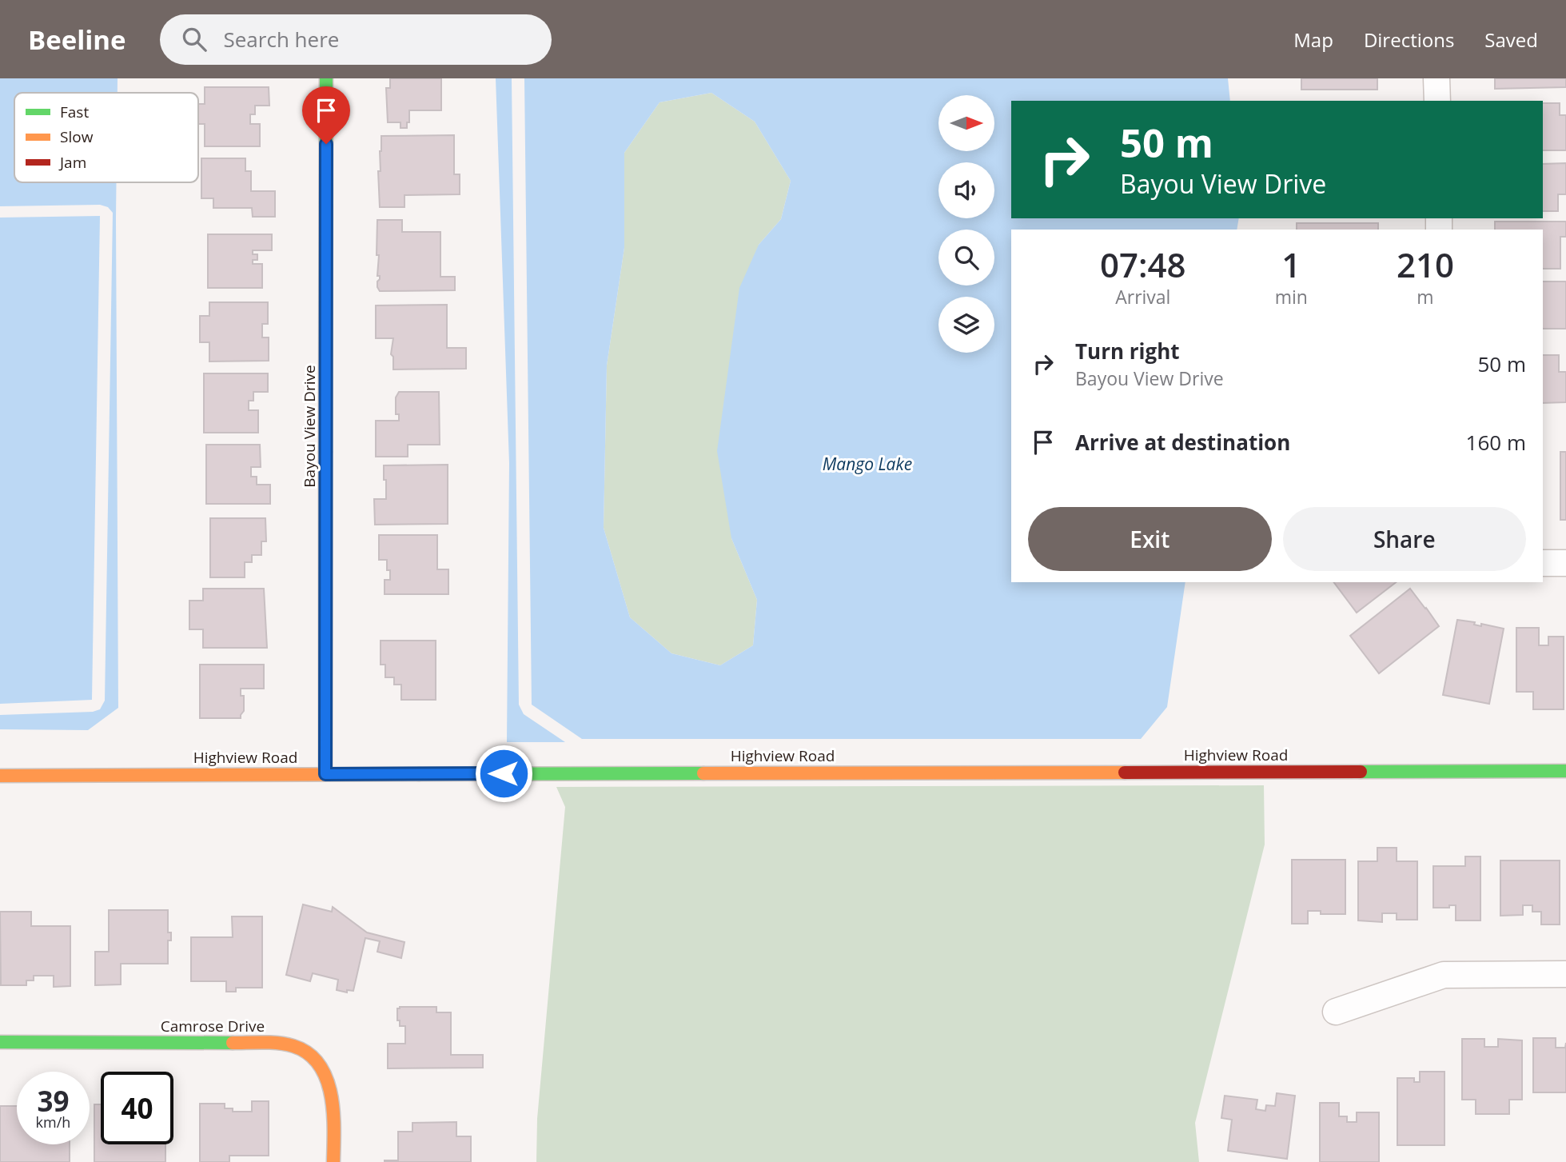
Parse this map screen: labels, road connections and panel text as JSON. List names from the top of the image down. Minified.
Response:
{"streets":{"street":["Bayou View Drive","Highview Road","Camrose Drive"]},"crossings":[["Bayou View Drive","Highview Road"]],"water":["Mango Lake"],"legend":["Fast","Slow","Jam"],"north":"right","page":{"header":"Beeline","search":"Search here","nav":["Map","Directions","Saved"],"turn":["50 m","Bayou View Drive"],"eta":["07:48","Arrival","1","min","210","m"],"list":[{"name":"Turn right","note":"Bayou View Drive","value":"50 m"},{"name":"Arrive at destination","value":"160 m"}],"buttons":["Exit","Share"],"speed":"39 km/h","limit":"40"}}
